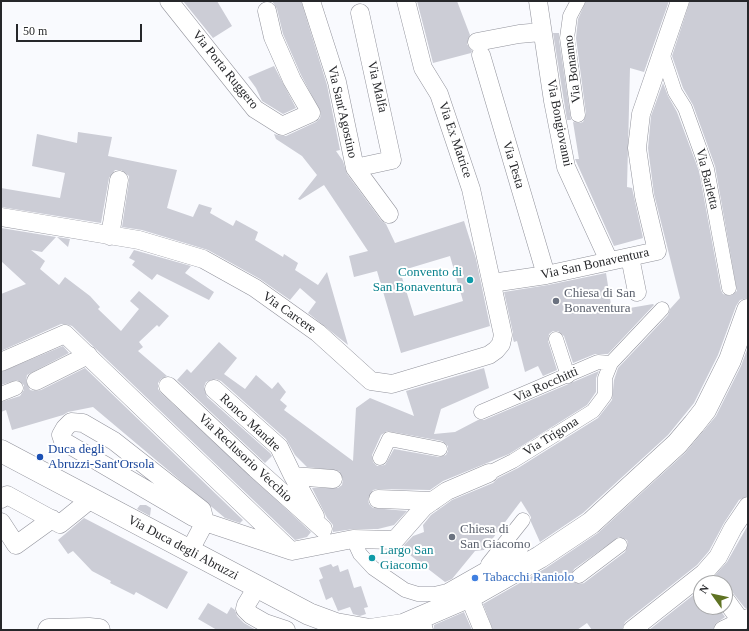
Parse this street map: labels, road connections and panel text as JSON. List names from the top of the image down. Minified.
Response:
{"streets":{"street":["Via Bonanno","Via Porta Ruggero","Via Malfa","Via Sant'Agostino","Via Bongiovanni","Via Ex Matrice","Via Testa","Via Barletta","Via San Bonaventura","Via Carcere","Via Rocchitti","Ronco Mandre","Via Trigona","Via Reclusorio Vecchio","Via Duca degli Abruzzi"]},"crossings":[["Via Malfa","Via Sant'Agostino"],["Via Bongiovanni","Via Testa"],["Via Bongiovanni","Via San Bonaventura"],["Via Ex Matrice","Via San Bonaventura"],["Via Ex Matrice","Via Carcere"],["Via Testa","Via San Bonaventura"],["Via Barletta","Via San Bonaventura"],["Via San Bonaventura","Via Carcere"],["Via Rocchitti","Via Trigona"],["Ronco Mandre","Via Reclusorio Vecchio"]],"places":["Convento di San Bonaventura","Chiesa di San Bonaventura","Duca degli Abruzzi-Sant'Orsola","Chiesa di San Giacomo","Largo San Giacomo","Tabacchi Raniolo"],"scale_bar":"50 m","north":"top left"}
